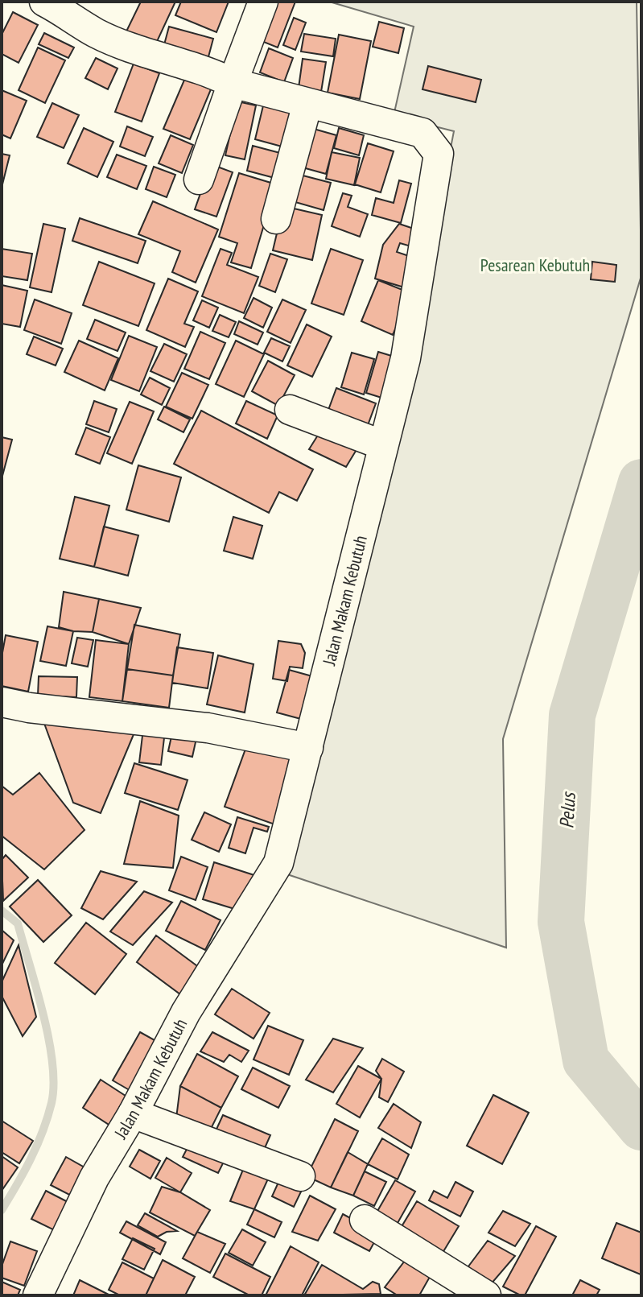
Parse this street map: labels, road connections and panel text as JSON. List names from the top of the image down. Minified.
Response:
{"streets":{"street":["Jalan Makam Kebutuh"]},"water":["Pelus"],"parks":["Pesarean Kebutuh"]}
